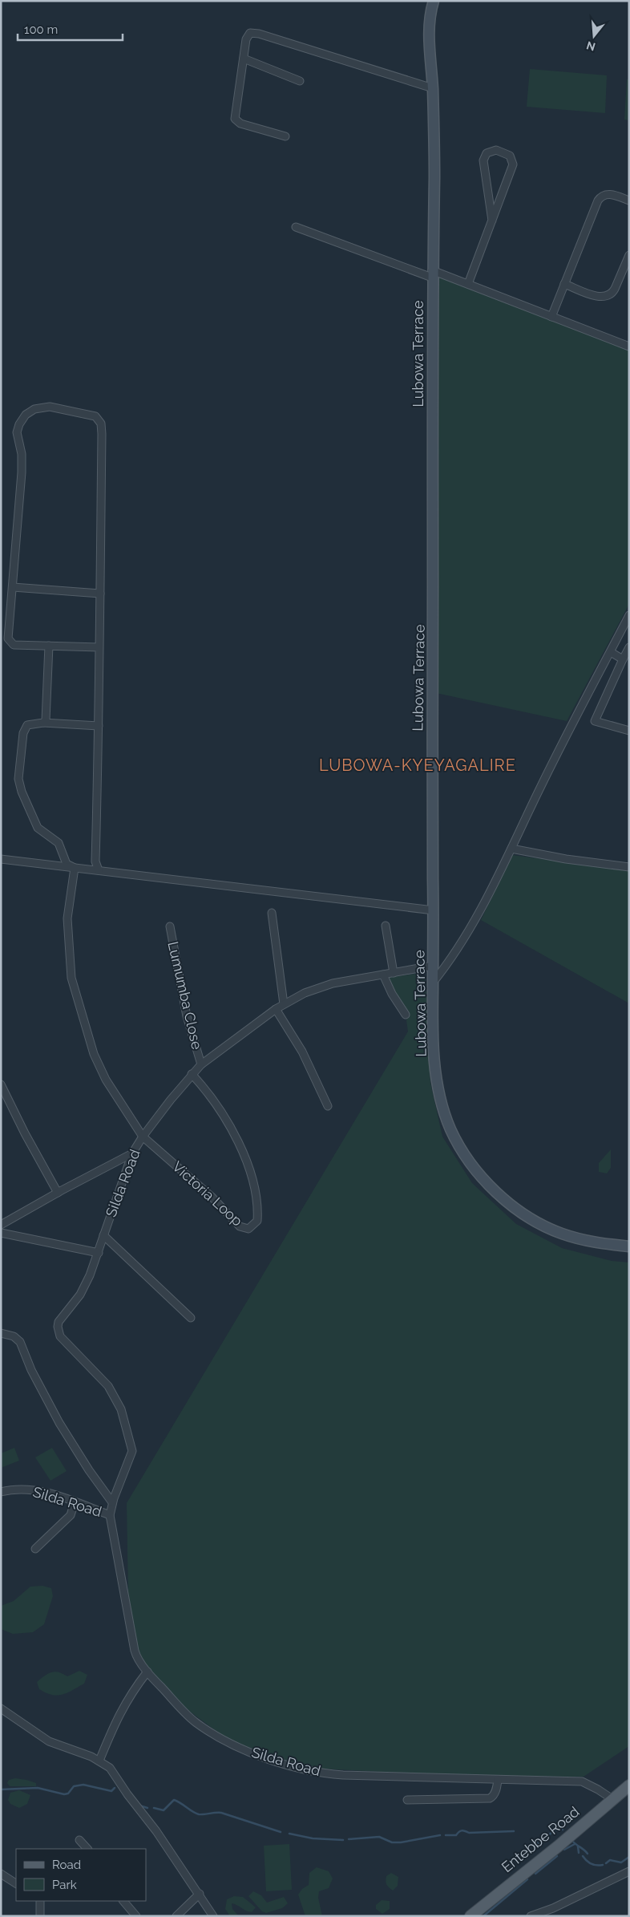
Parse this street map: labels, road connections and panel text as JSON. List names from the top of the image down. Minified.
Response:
{"streets":{"main road":["Entebbe Road"],"street":["Lubowa Terrace","Lumumba Close","Silda Road","Victoria Loop"]},"crossings":[["Lubowa Terrace","Silda Road"],["Lumumba Close","Silda Road"],["Silda Road","Victoria Loop"],["Silda Road","Entebbe Road"]],"districts":["LUBOWA-KYEYAGALIRE"],"legend":["Road","Park"],"scale_bar":"100 m","north":"bottom"}
